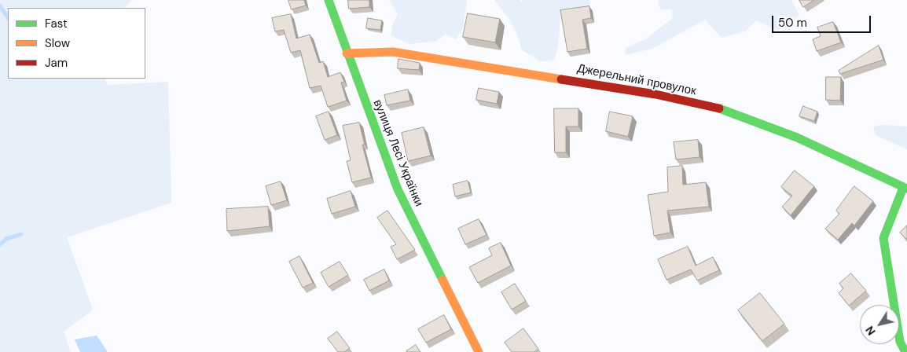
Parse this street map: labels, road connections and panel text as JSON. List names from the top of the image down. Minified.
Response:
{"streets":{"street":["Джерельний провулок","вулиця Лесі Українки"]},"crossings":[["Джерельний провулок","вулиця Лесі Українки"]],"legend":["Fast","Slow","Jam"],"scale_bar":"50 m","north":"bottom left"}
